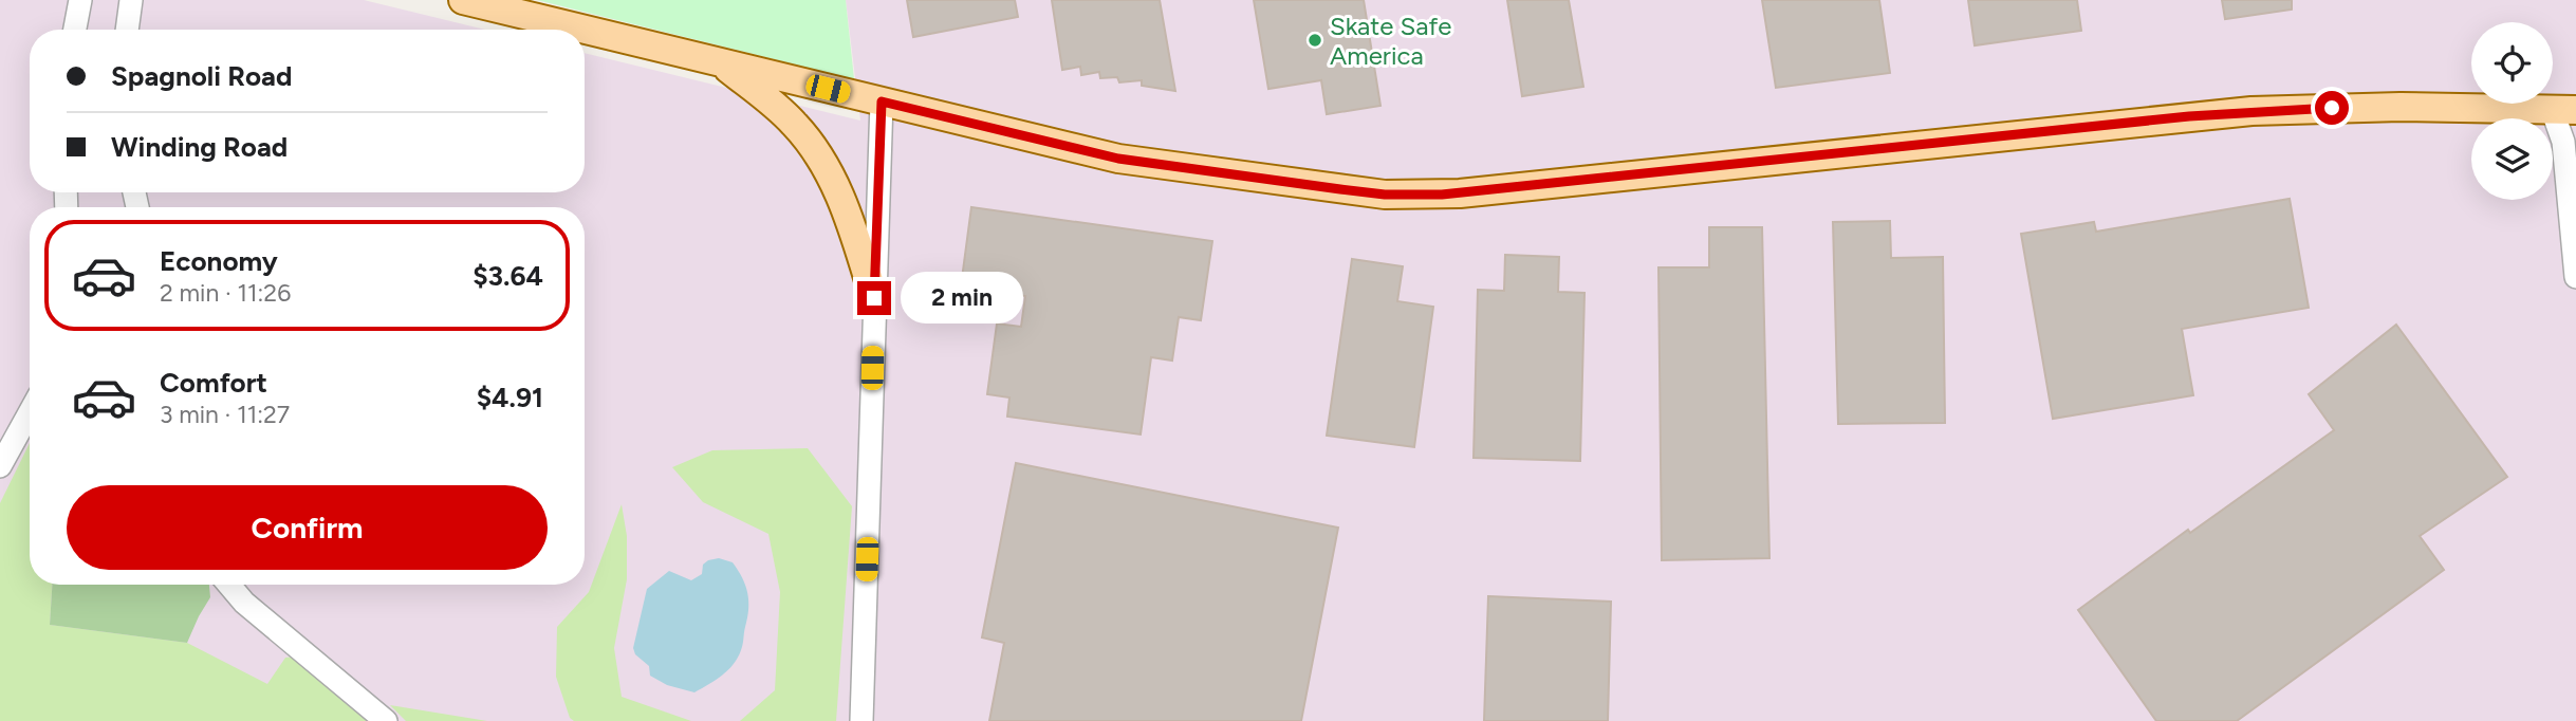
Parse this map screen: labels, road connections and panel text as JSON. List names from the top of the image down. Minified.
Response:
{"places":["Skate Safe America"],"page":{"banner":["Spagnoli Road","Winding Road"],"list":[{"name":"Economy","note":"2 min · 11:26","value":"$3.64"},{"name":"Comfort","note":"3 min · 11:27","value":"$4.91"}],"bubble":"2 min","buttons":"Confirm"}}
